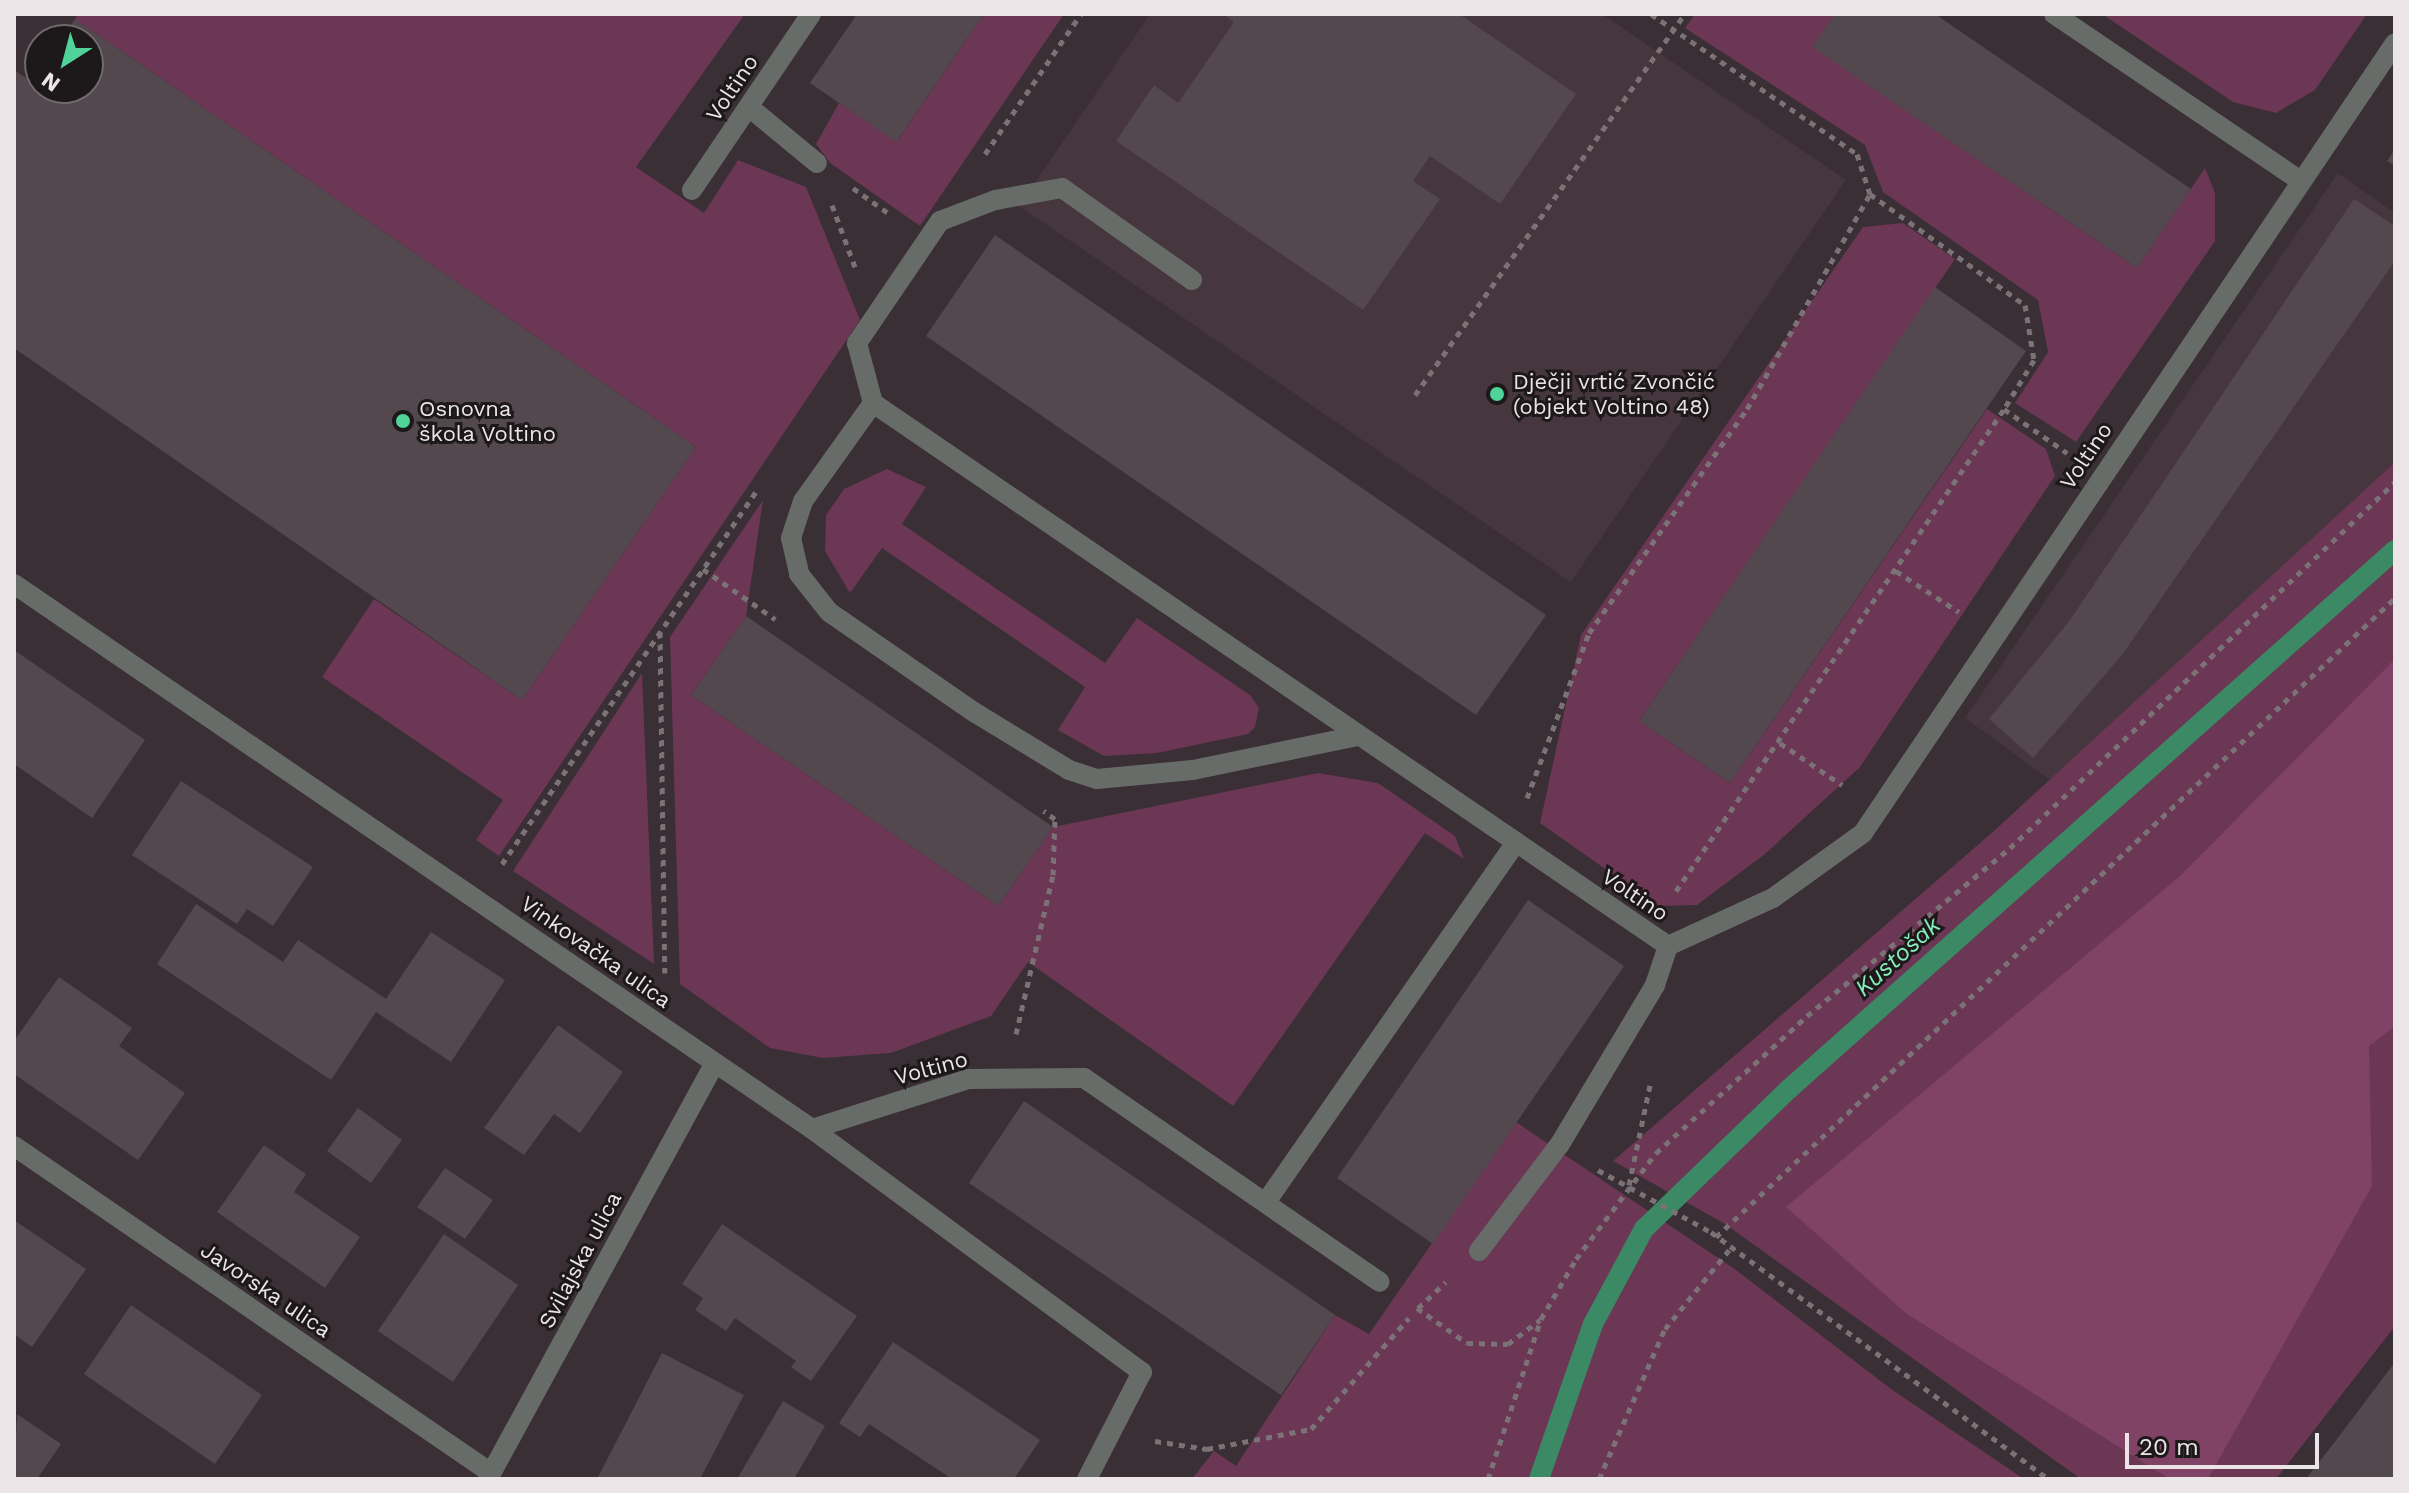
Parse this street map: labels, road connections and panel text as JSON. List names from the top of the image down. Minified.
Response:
{"streets":{"street":["Voltino","Vinkovačka ulica","Svilajska ulica","Javorska ulica"]},"crossings":[["Voltino","Vinkovačka ulica"],["Vinkovačka ulica","Svilajska ulica"],["Svilajska ulica","Javorska ulica"]],"water":["Kustošak"],"places":["Dječji vrtić Zvončić (objekt Voltino 48)","Osnovna škola Voltino"],"scale_bar":"20 m","north":"bottom left"}
